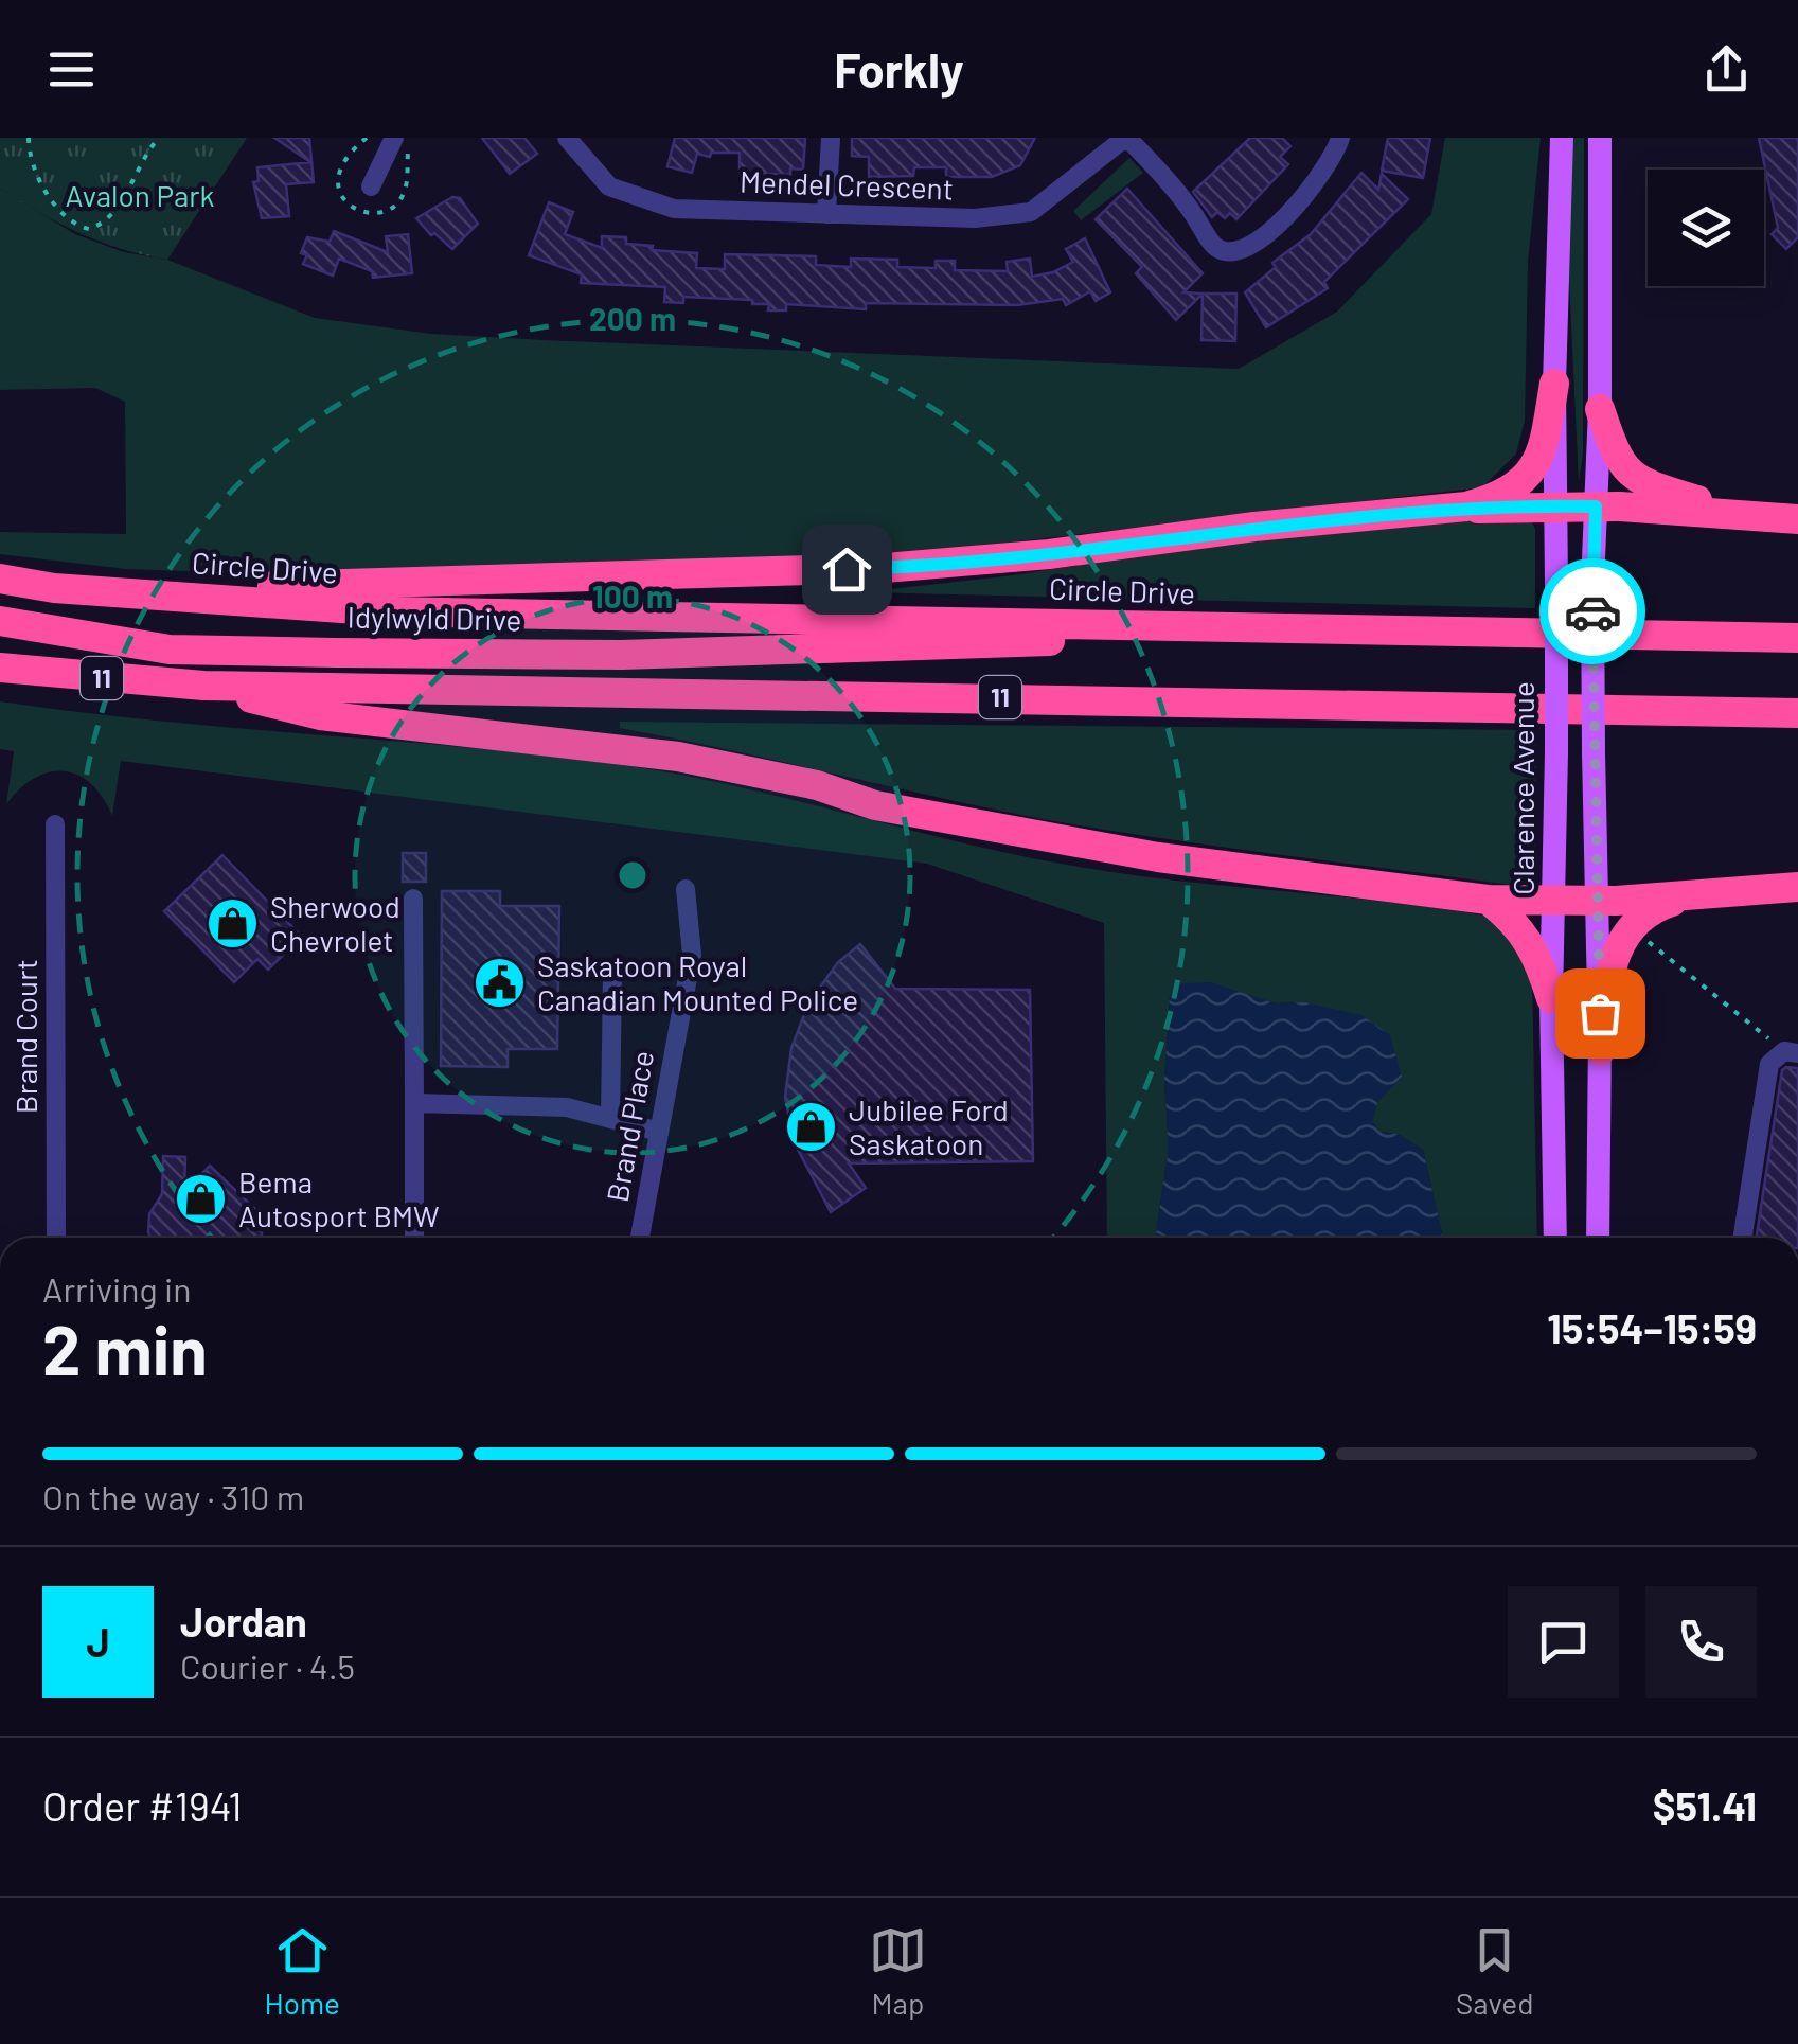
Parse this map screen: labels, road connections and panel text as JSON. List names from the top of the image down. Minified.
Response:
{"streets":{"highway":["Circle Drive","Idylwyld Drive","11"],"main road":["Clarence Avenue"],"street":["Mendel Crescent","Brand Court","Brand Place"]},"crossings":[["Circle Drive","Idylwyld Drive"]],"parks":["Avalon Park"],"places":{"shop":["Sherwood Chevrolet","Jubilee Ford Saskatoon","Bema Autosport BMW"],"public building":["Saskatoon Royal Canadian Mounted Police"]},"page":{"header":"Forkly","heading":["2 min","Arriving in","15:54–15:59"],"panel":["Jordan","Courier · 4.5","Order #1941","$51.41"],"bar":"On the way · 310 m","round":"J","tabs":["Home","Map","Saved"]},"rings":["200 m","100 m"]}
